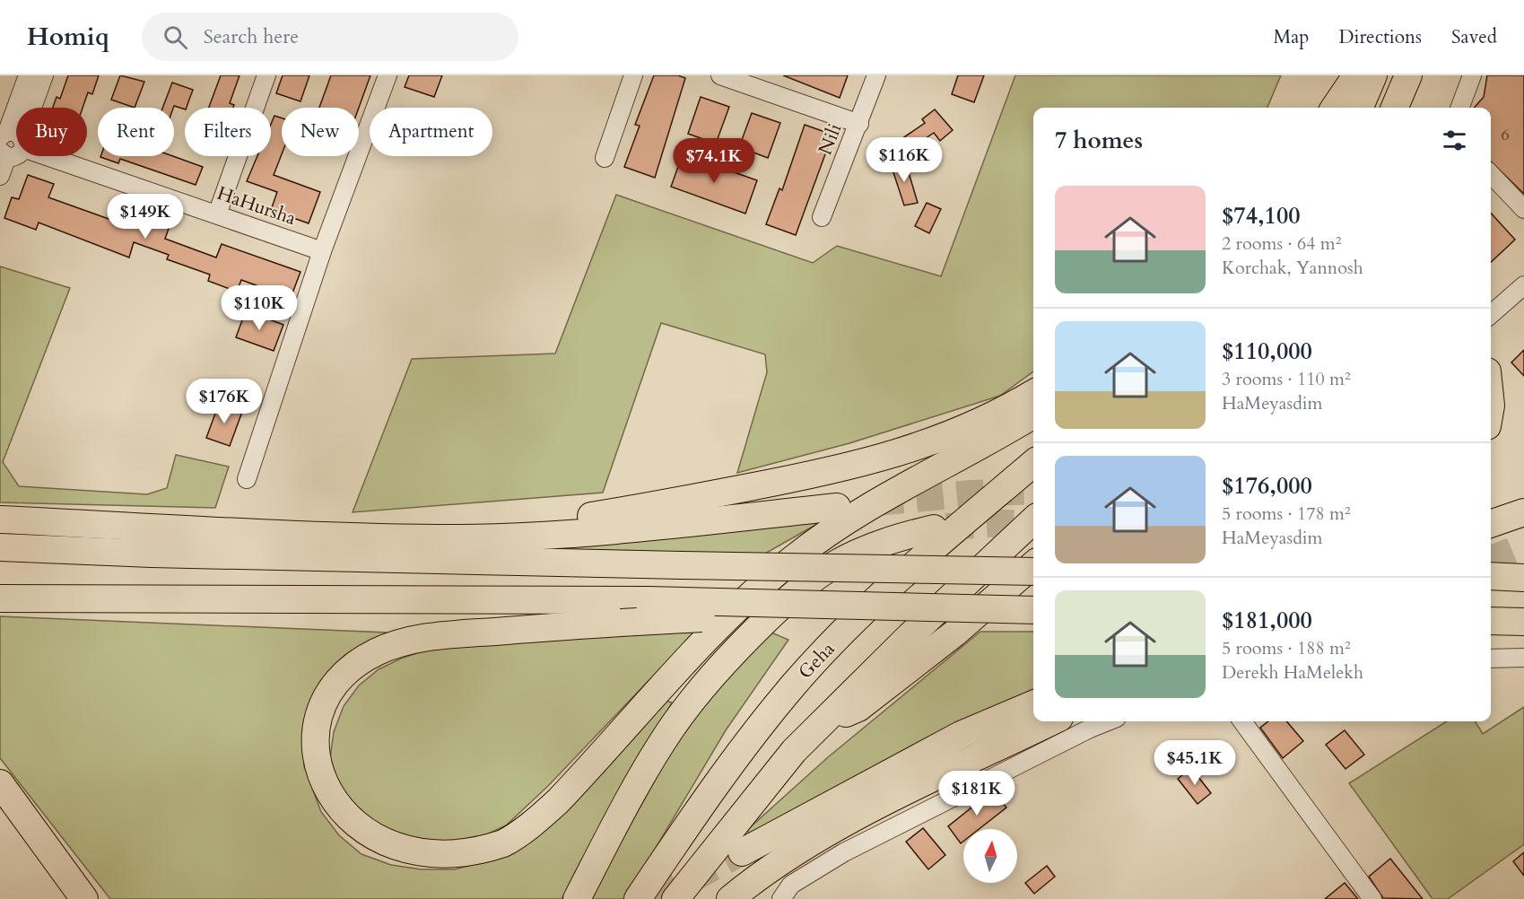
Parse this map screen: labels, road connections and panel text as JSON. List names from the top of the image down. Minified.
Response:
{"streets":{"highway":["Geha"],"street":["Nili","HaHursha"]},"house_numbers":["6"],"north":"top","page":{"header":"Homiq","search":"Search here","nav":["Map","Directions","Saved"],"chip":["Buy","Rent","Filters","New","Apartment"],"heading":"7 homes","price":["$116K","$74.1K","$149K","$110K","$176K","$45.1K","$181K"],"list":[{"name":"$74,100","note":"2 rooms · 64 m² · Korchak, Yannosh"},{"name":"$110,000","note":"3 rooms · 110 m² · HaMeyasdim"},{"name":"$176,000","note":"5 rooms · 178 m² · HaMeyasdim"},{"name":"$181,000","note":"5 rooms · 188 m² · Derekh HaMelekh"}]}}
